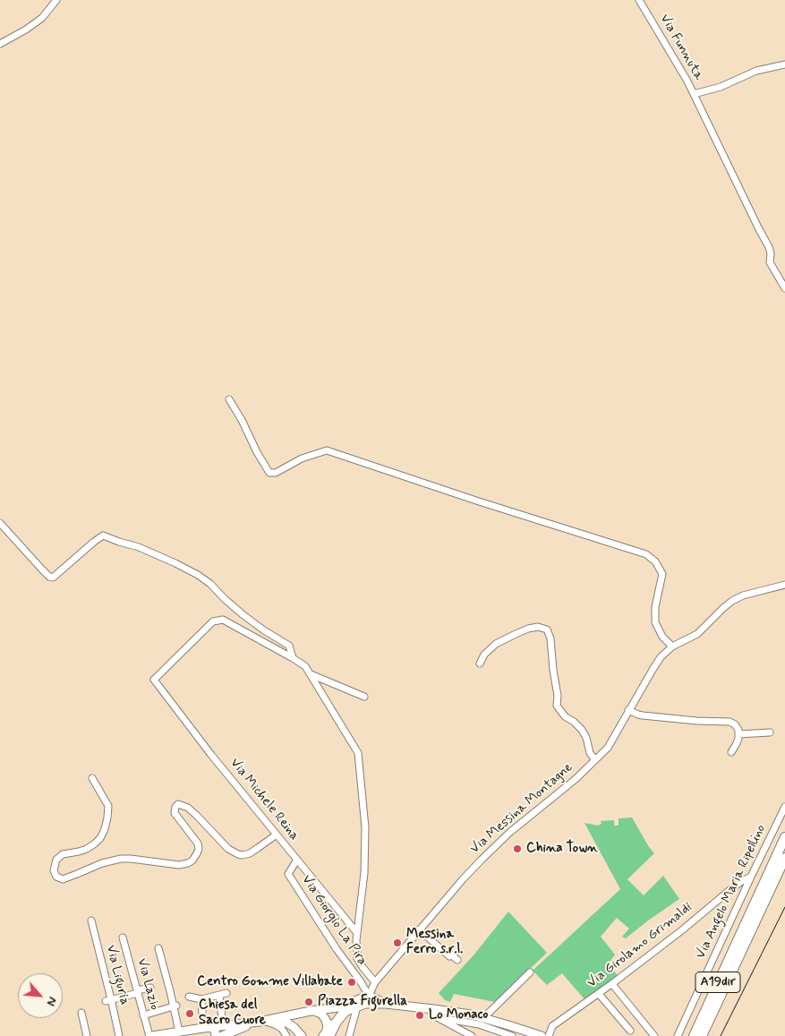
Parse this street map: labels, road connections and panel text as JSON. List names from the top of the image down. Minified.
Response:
{"streets":{"highway":["A19dir"],"street":["Via Funnuta","Via Michele Reina","Via Messina Montagne","Via Angelo Maria Ripellino","Via Giorgio La Pira","Via Girolamo Grimaldi","Via Liguria","Via Lazio"]},"crossings":[["Via Michele Reina","Via Giorgio La Pira"],["Via Messina Montagne","Via Giorgio La Pira"],["Via Angelo Maria Ripellino","Via Girolamo Grimaldi"]],"places":["China Town","Messina Ferro s.r.l.","Centro Gomme Villabate","Piazza Figurella","Chiesa del Sacro Cuore","Lo Monaco"],"north":"bottom right"}
